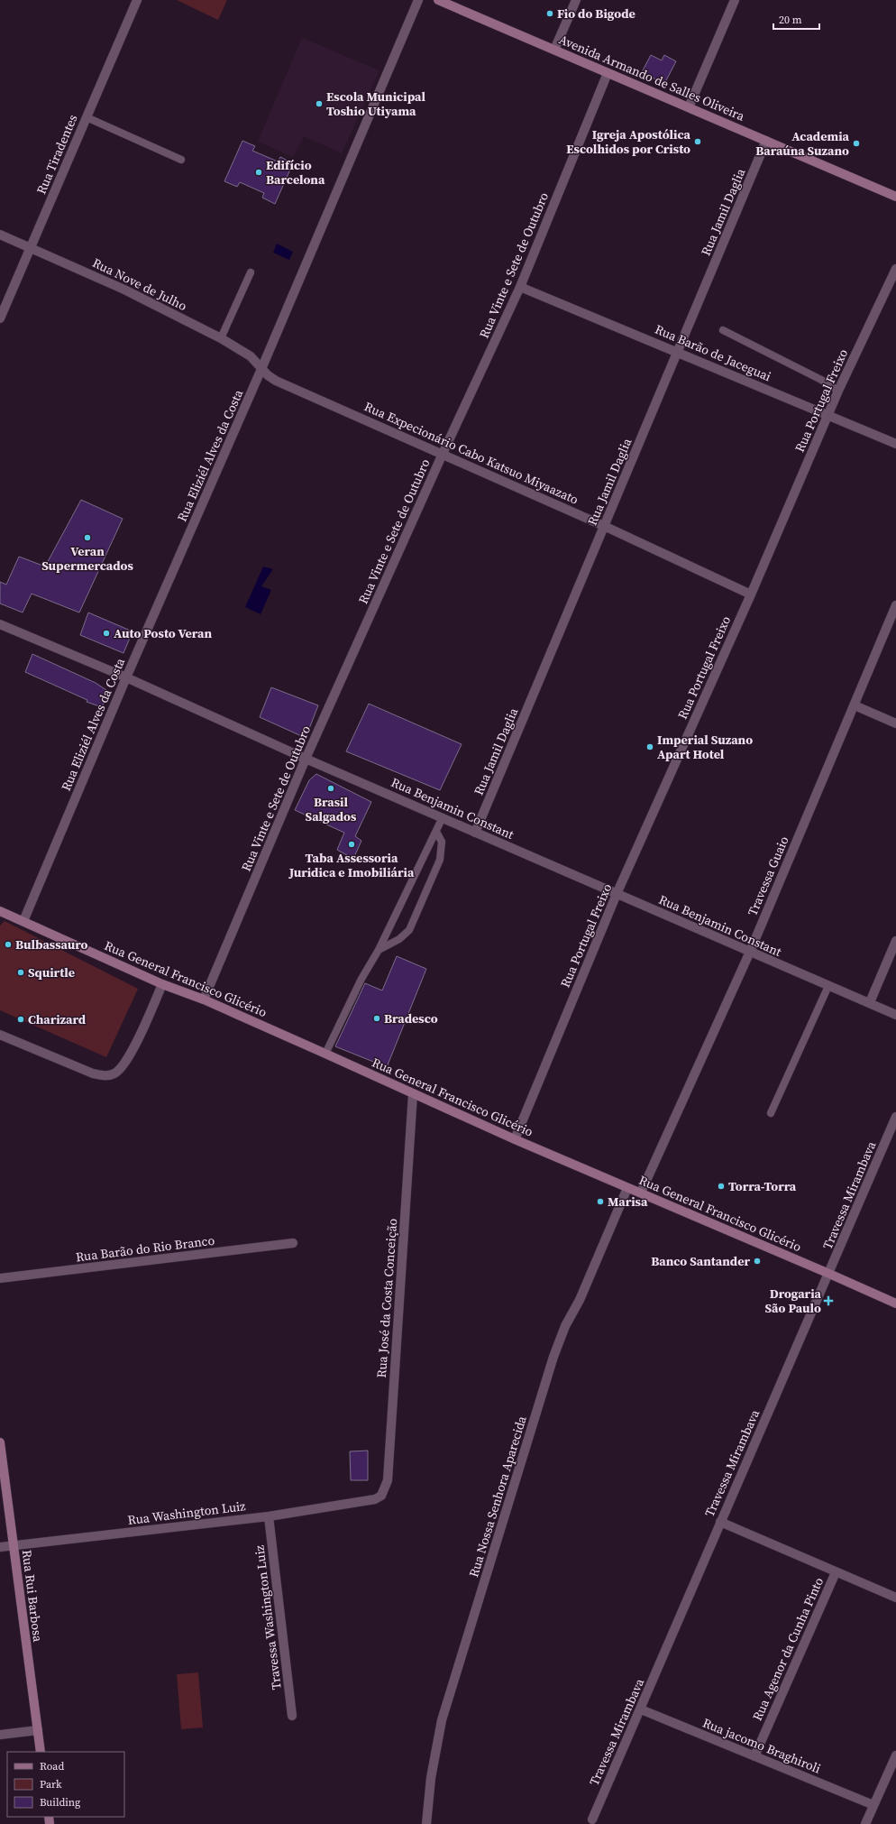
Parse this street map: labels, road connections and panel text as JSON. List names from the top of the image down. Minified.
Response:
{"streets":{"main road":["Avenida Armando de Salles Oliveira","Rua General Francisco Glicério","Rua Rui Barbosa"],"street":["Rua Tiradentes","Rua Jamil Daglia","Rua Vinte e Sete de Outubro","Rua Nove de Julho","Rua Barão de Jaceguai","Rua Portugal Freixo","Rua Expecionário Cabo Katsuo Miyaazato","Rua Eliziél Alves da Costa","Rua Benjamin Constant","Travessa Guaio","Travessa Mirambava","Rua Barão do Rio Branco","Rua José da Costa Conceição","Rua Nossa Senhora Aparecida","Rua Washington Luiz","Travessa Washington Luiz","Rua Agenor da Cunha Pinto","Rua jacomo Braghiroli"]},"crossings":[["Avenida Armando de Salles Oliveira","Rua Jamil Daglia"],["Avenida Armando de Salles Oliveira","Rua Vinte e Sete de Outubro"],["Rua Tiradentes","Rua Nove de Julho"],["Rua Jamil Daglia","Rua Barão de Jaceguai"],["Rua Jamil Daglia","Rua Expecionário Cabo Katsuo Miyaazato"],["Rua Jamil Daglia","Rua Benjamin Constant"],["Rua Vinte e Sete de Outubro","Rua Barão de Jaceguai"],["Rua Vinte e Sete de Outubro","Rua Expecionário Cabo Katsuo Miyaazato"],["Rua Vinte e Sete de Outubro","Rua Benjamin Constant"],["Rua Vinte e Sete de Outubro","Rua General Francisco Glicério"],["Rua Nove de Julho","Rua Expecionário Cabo Katsuo Miyaazato"],["Rua Nove de Julho","Rua Eliziél Alves da Costa"],["Rua Barão de Jaceguai","Rua Portugal Freixo"],["Rua Portugal Freixo","Rua Expecionário Cabo Katsuo Miyaazato"],["Rua Portugal Freixo","Rua Benjamin Constant"],["Rua Portugal Freixo","Rua General Francisco Glicério"],["Rua Expecionário Cabo Katsuo Miyaazato","Rua Eliziél Alves da Costa"],["Rua Eliziél Alves da Costa","Rua Benjamin Constant"],["Rua Eliziél Alves da Costa","Rua General Francisco Glicério"],["Rua Benjamin Constant","Travessa Guaio"],["Travessa Guaio","Rua General Francisco Glicério"],["Rua General Francisco Glicério","Travessa Mirambava"],["Rua General Francisco Glicério","Rua José da Costa Conceição"],["Rua General Francisco Glicério","Rua Nossa Senhora Aparecida"],["Travessa Mirambava","Rua jacomo Braghiroli"],["Rua José da Costa Conceição","Rua Washington Luiz"],["Rua Washington Luiz","Rua Rui Barbosa"],["Rua Washington Luiz","Travessa Washington Luiz"],["Rua Agenor da Cunha Pinto","Rua jacomo Braghiroli"]],"places":{"other":["Fio do Bigode","Escola Municipal Toshio Utiyama","Igreja Apostólica Escolhidos por Cristo","Academia Baraúna Suzano","Edifício Barcelona","Veran Supermercados","Auto Posto Veran","Imperial Suzano Apart Hotel","Brasil Salgados","Taba Assessoria Juridica e Imobiliária","Bulbassauro","Squirtle","Bradesco","Charizard","Torra-Torra","Marisa","Banco Santander"],"health":["Drogaria São Paulo"]},"legend":["Road","Park","Building"],"scale_bar":"20 m"}
